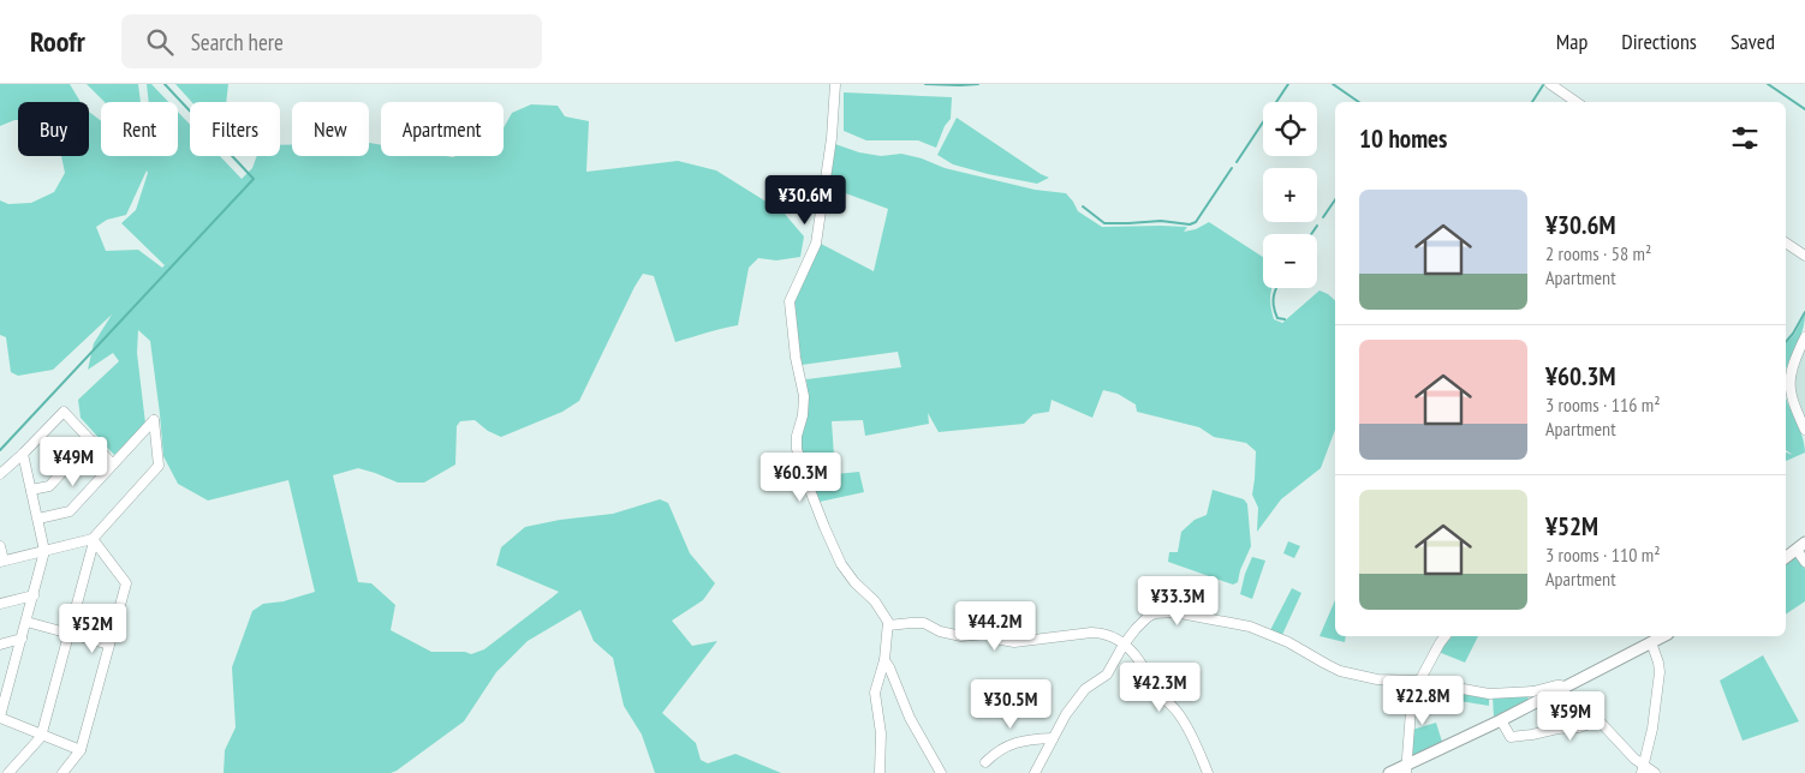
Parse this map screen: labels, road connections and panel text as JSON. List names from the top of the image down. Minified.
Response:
{"page":{"header":"Roofr","search":"Search here","nav":["Map","Directions","Saved"],"map_buttons":["+","−"],"chip":["Buy","Rent","Filters","New","Apartment"],"heading":"10 homes","list":[{"name":"¥30.6M","note":"2 rooms · 58 m² · Apartment"},{"name":"¥60.3M","note":"3 rooms · 116 m² · Apartment"},{"name":"¥52M","note":"3 rooms · 110 m² · Apartment"}],"price":["¥30.6M","¥49M","¥60.3M","¥33.3M","¥44.2M","¥52M","¥42.3M","¥22.8M","¥30.5M","¥59M"]}}
